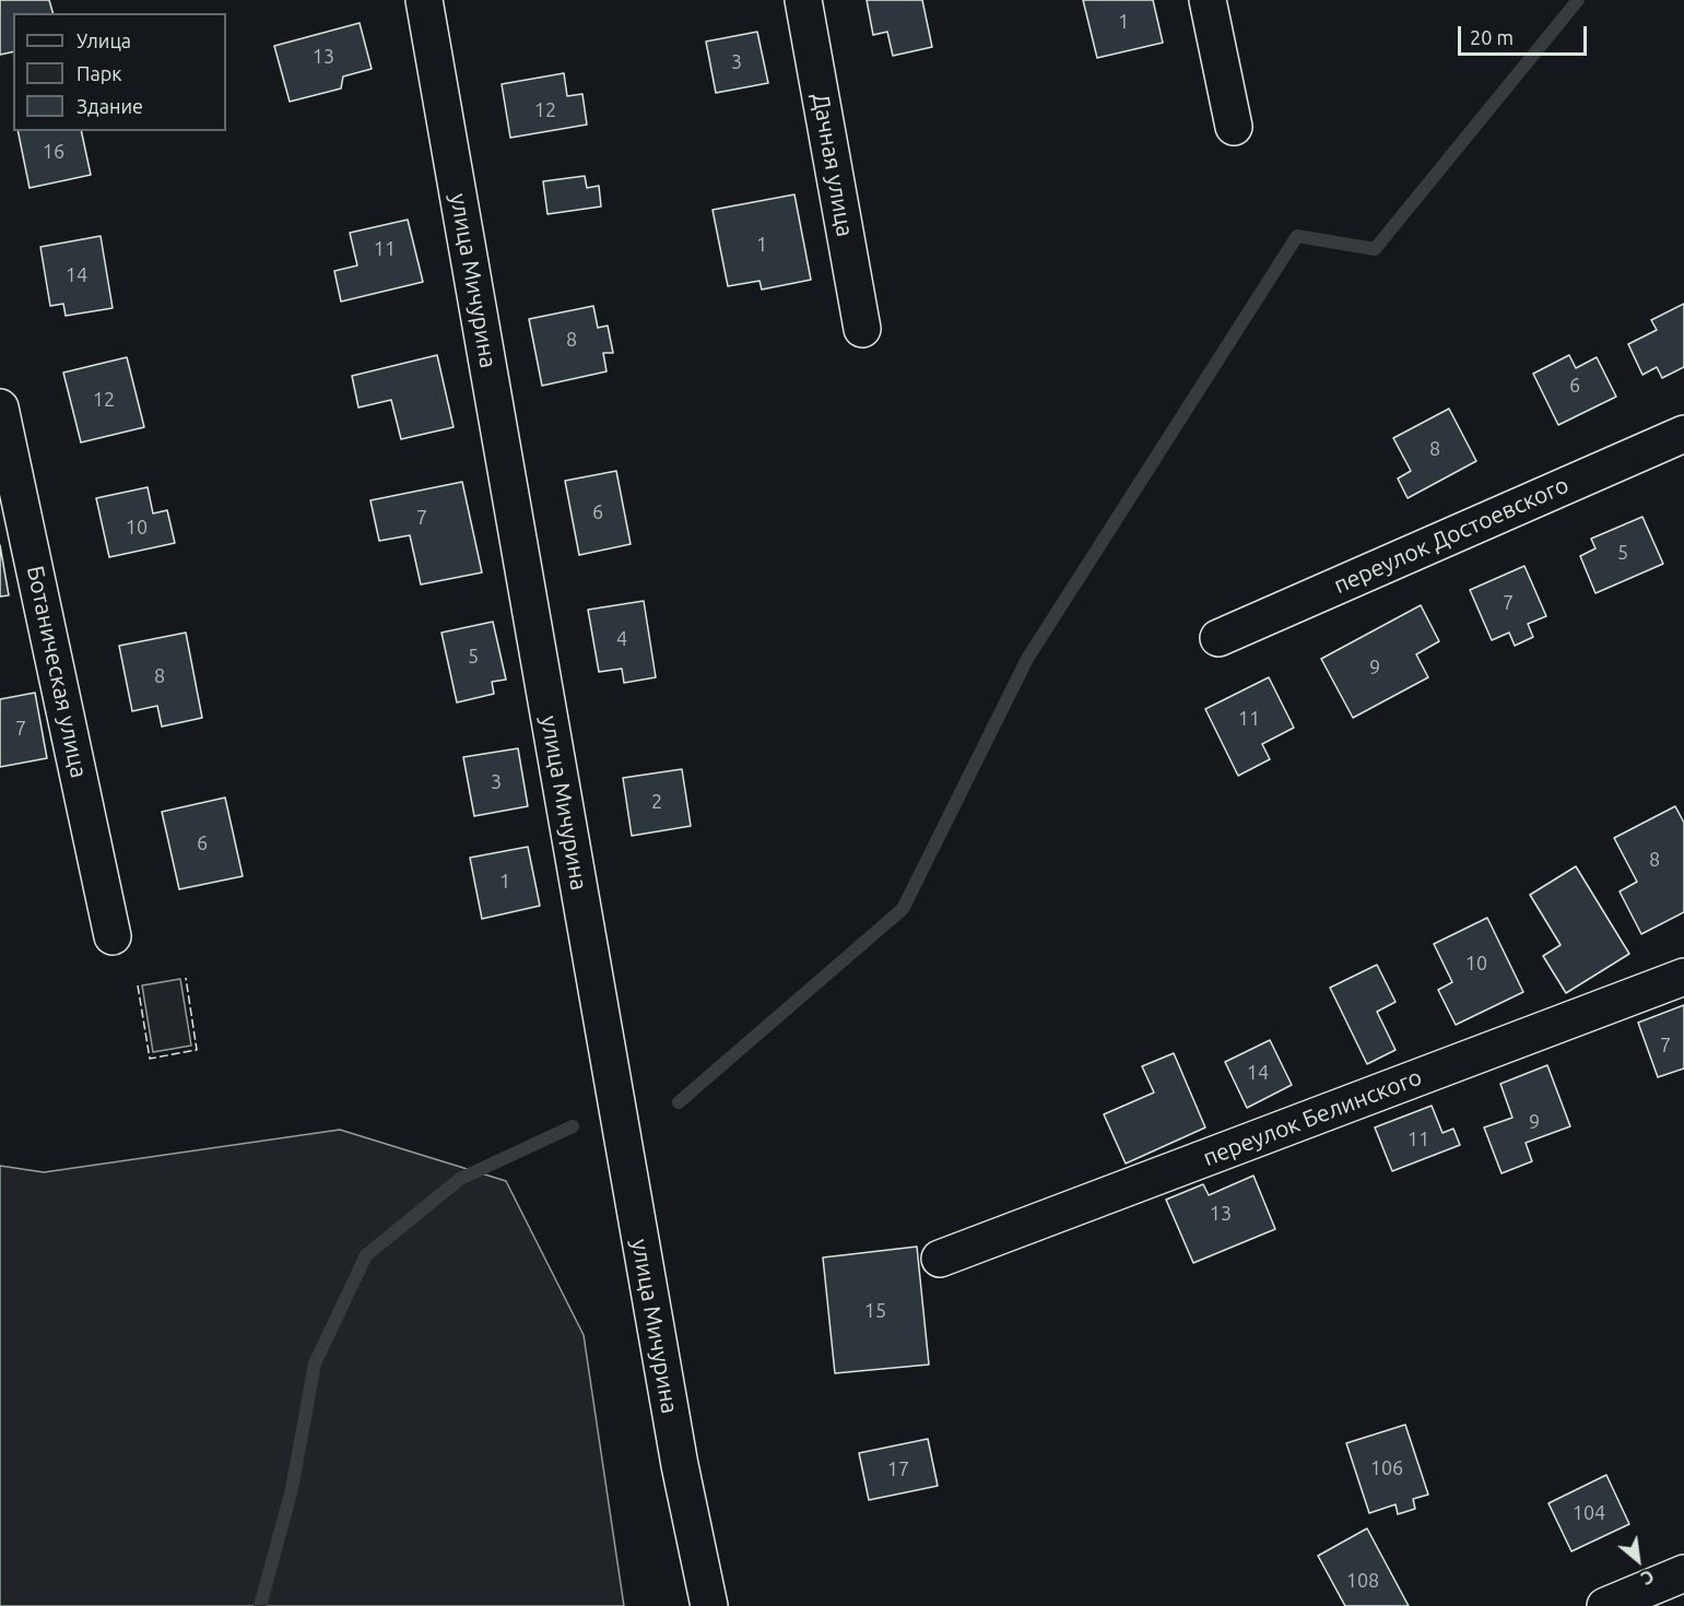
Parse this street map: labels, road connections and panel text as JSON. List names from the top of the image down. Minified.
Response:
{"streets":{"street":["Дачная улица","улица Мичурина","переулок Достоевского","Ботаническая улица","переулок Белинского"]},"house_numbers":["1","13","3","12","16","1","11","14","8","6","12","8","6","7","10","5","7","4","5","9","8","11","7","3","2","6","8","1","10","7","14","9","11","13","15","106","17","104","108"],"legend":["Улица","Парк","Здание"],"scale_bar":"20 m","north":"bottom right"}
